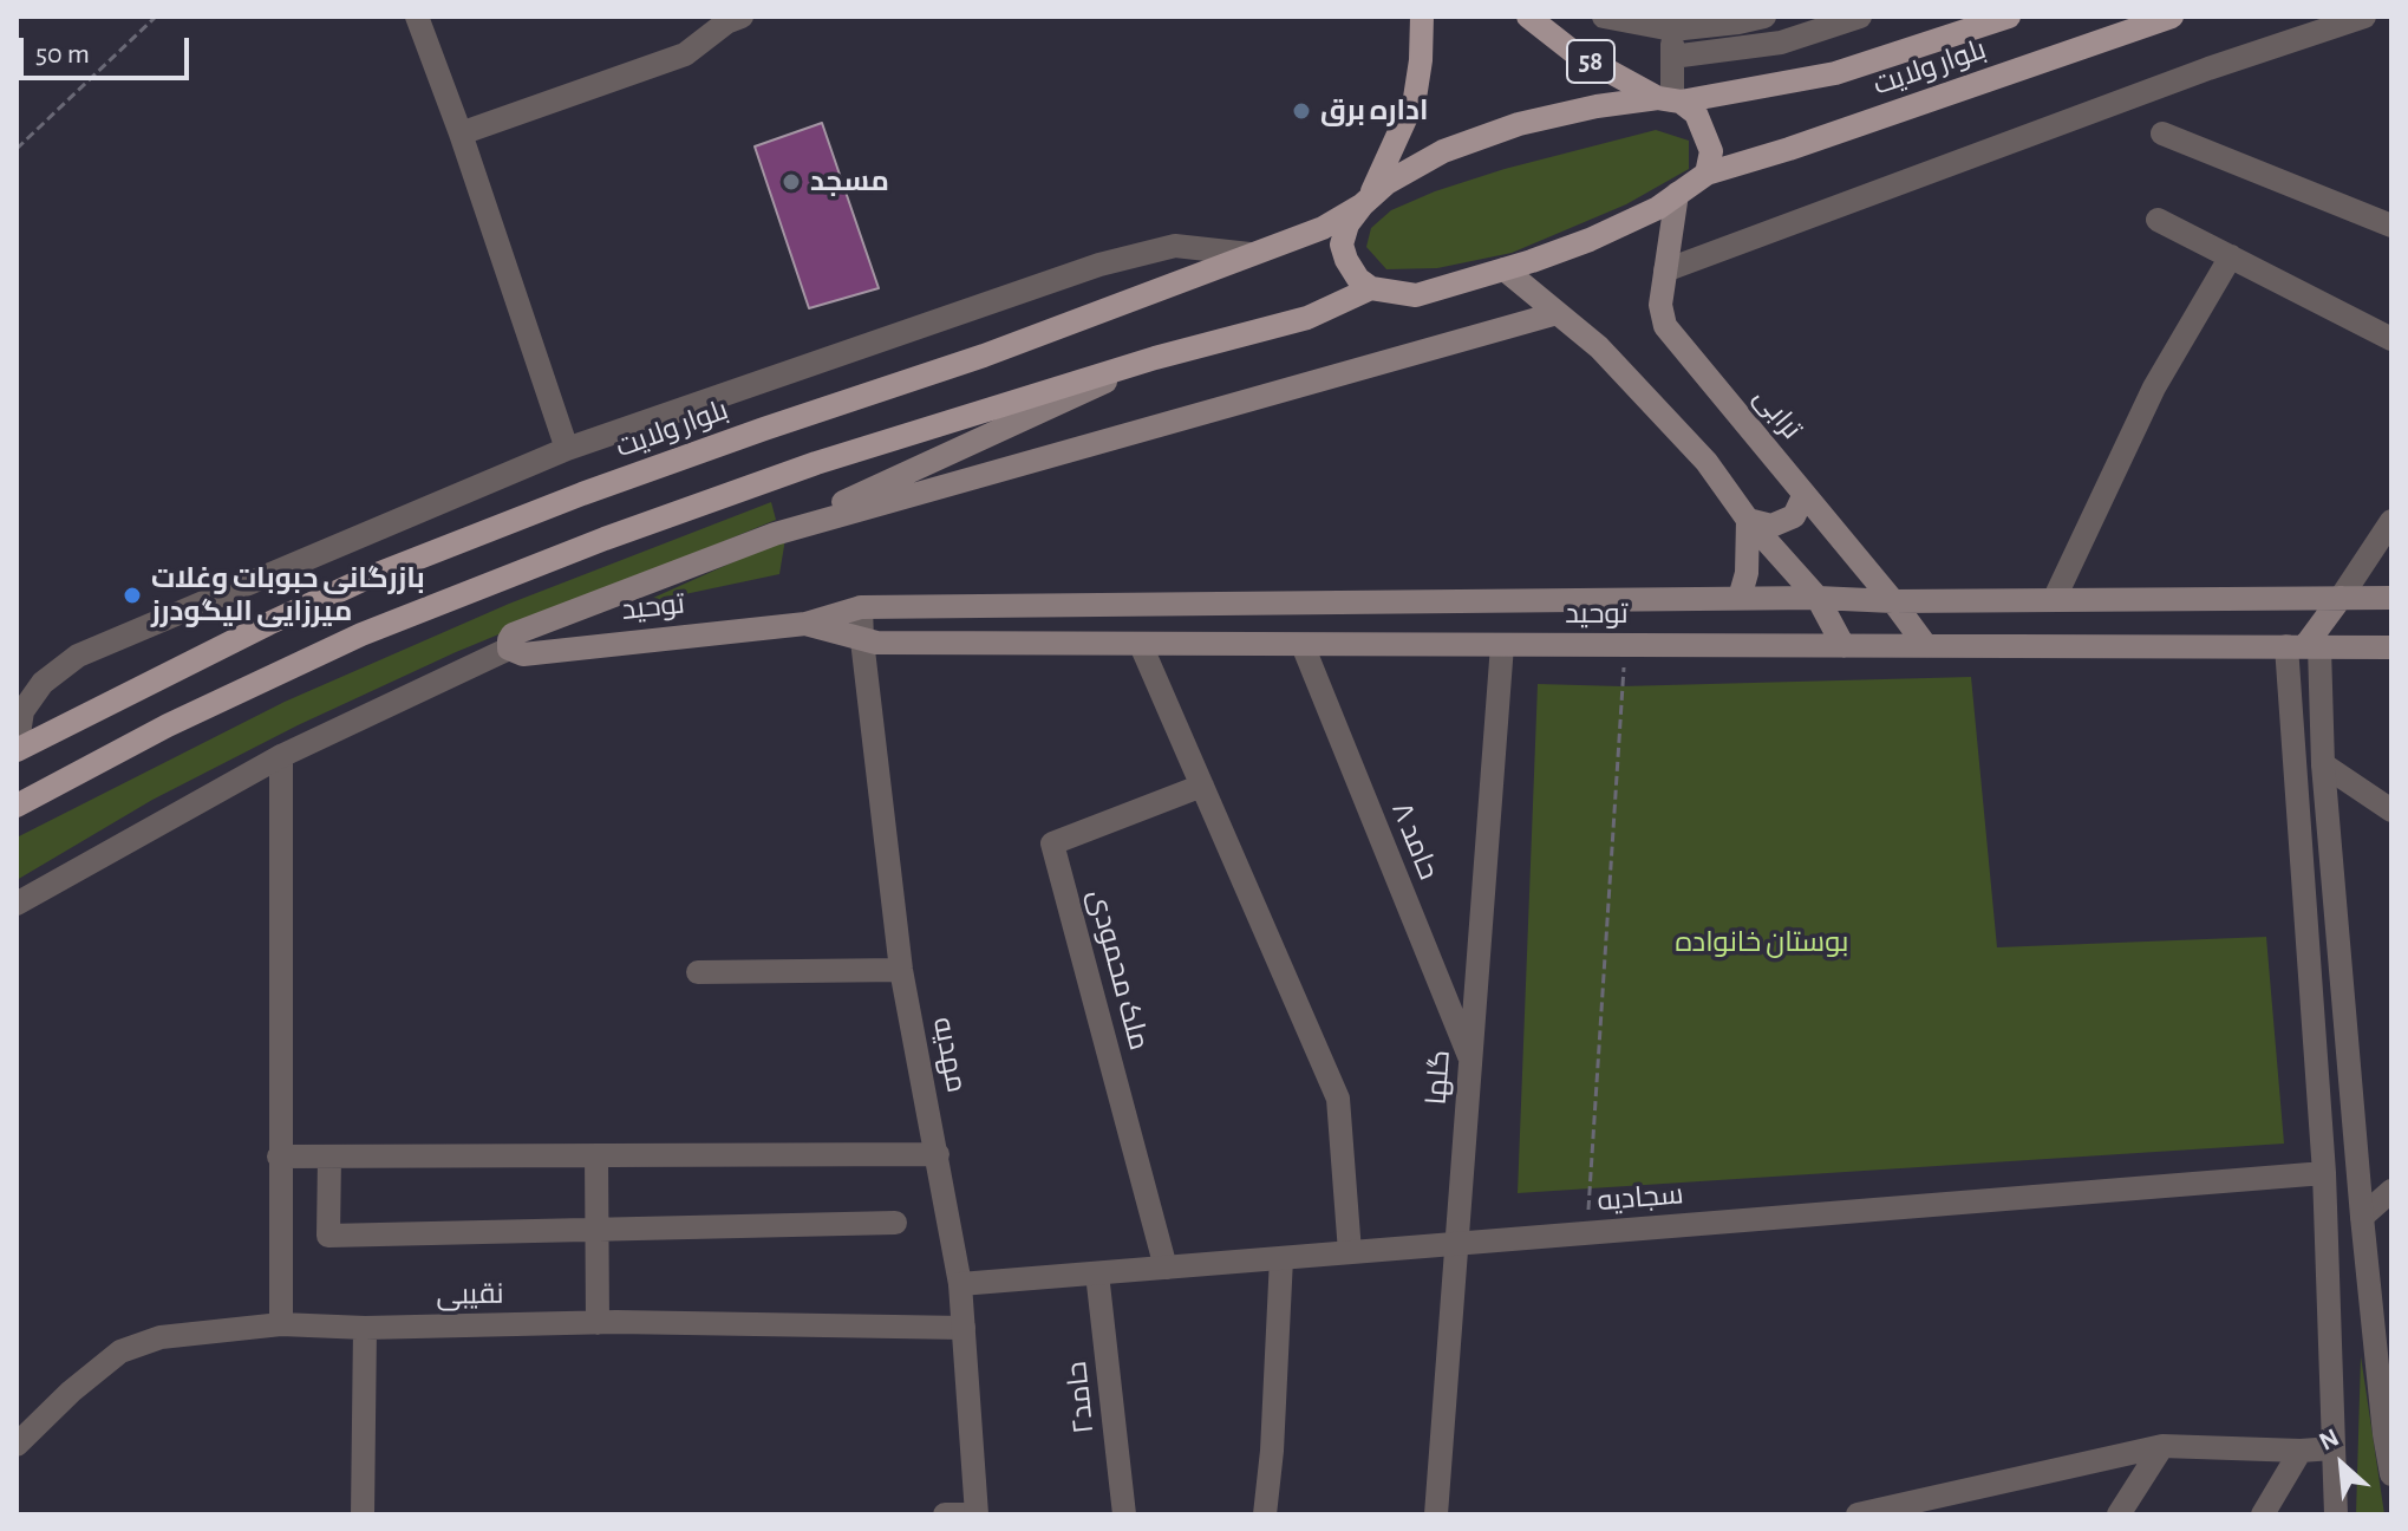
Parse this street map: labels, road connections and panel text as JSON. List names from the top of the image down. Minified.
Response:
{"streets":{"main road":["58","بلوار ولایت","ترابی","توحید"],"street":["حامد ۸","ملک محمودی","مهدیه","گلها","سجادیه","نقیبی","حامد۲"]},"crossings":[["58","بلوار ولایت"],["بلوار ولایت","ترابی"],["ترابی","توحید"],["توحید","حامد ۸"],["توحید","مهدیه"],["توحید","گلها"],["حامد ۸","گلها"],["ملک محمودی","سجادیه"],["مهدیه","سجادیه"],["مهدیه","نقیبی"],["گلها","سجادیه"],["سجادیه","حامد۲"]],"parks":["بوستان خانواده"],"places":["اداره برق","مسجد","بازرگانی حبوبات وغلات میرزایی الیگودرز"],"scale_bar":"50 m","north":"top left"}
